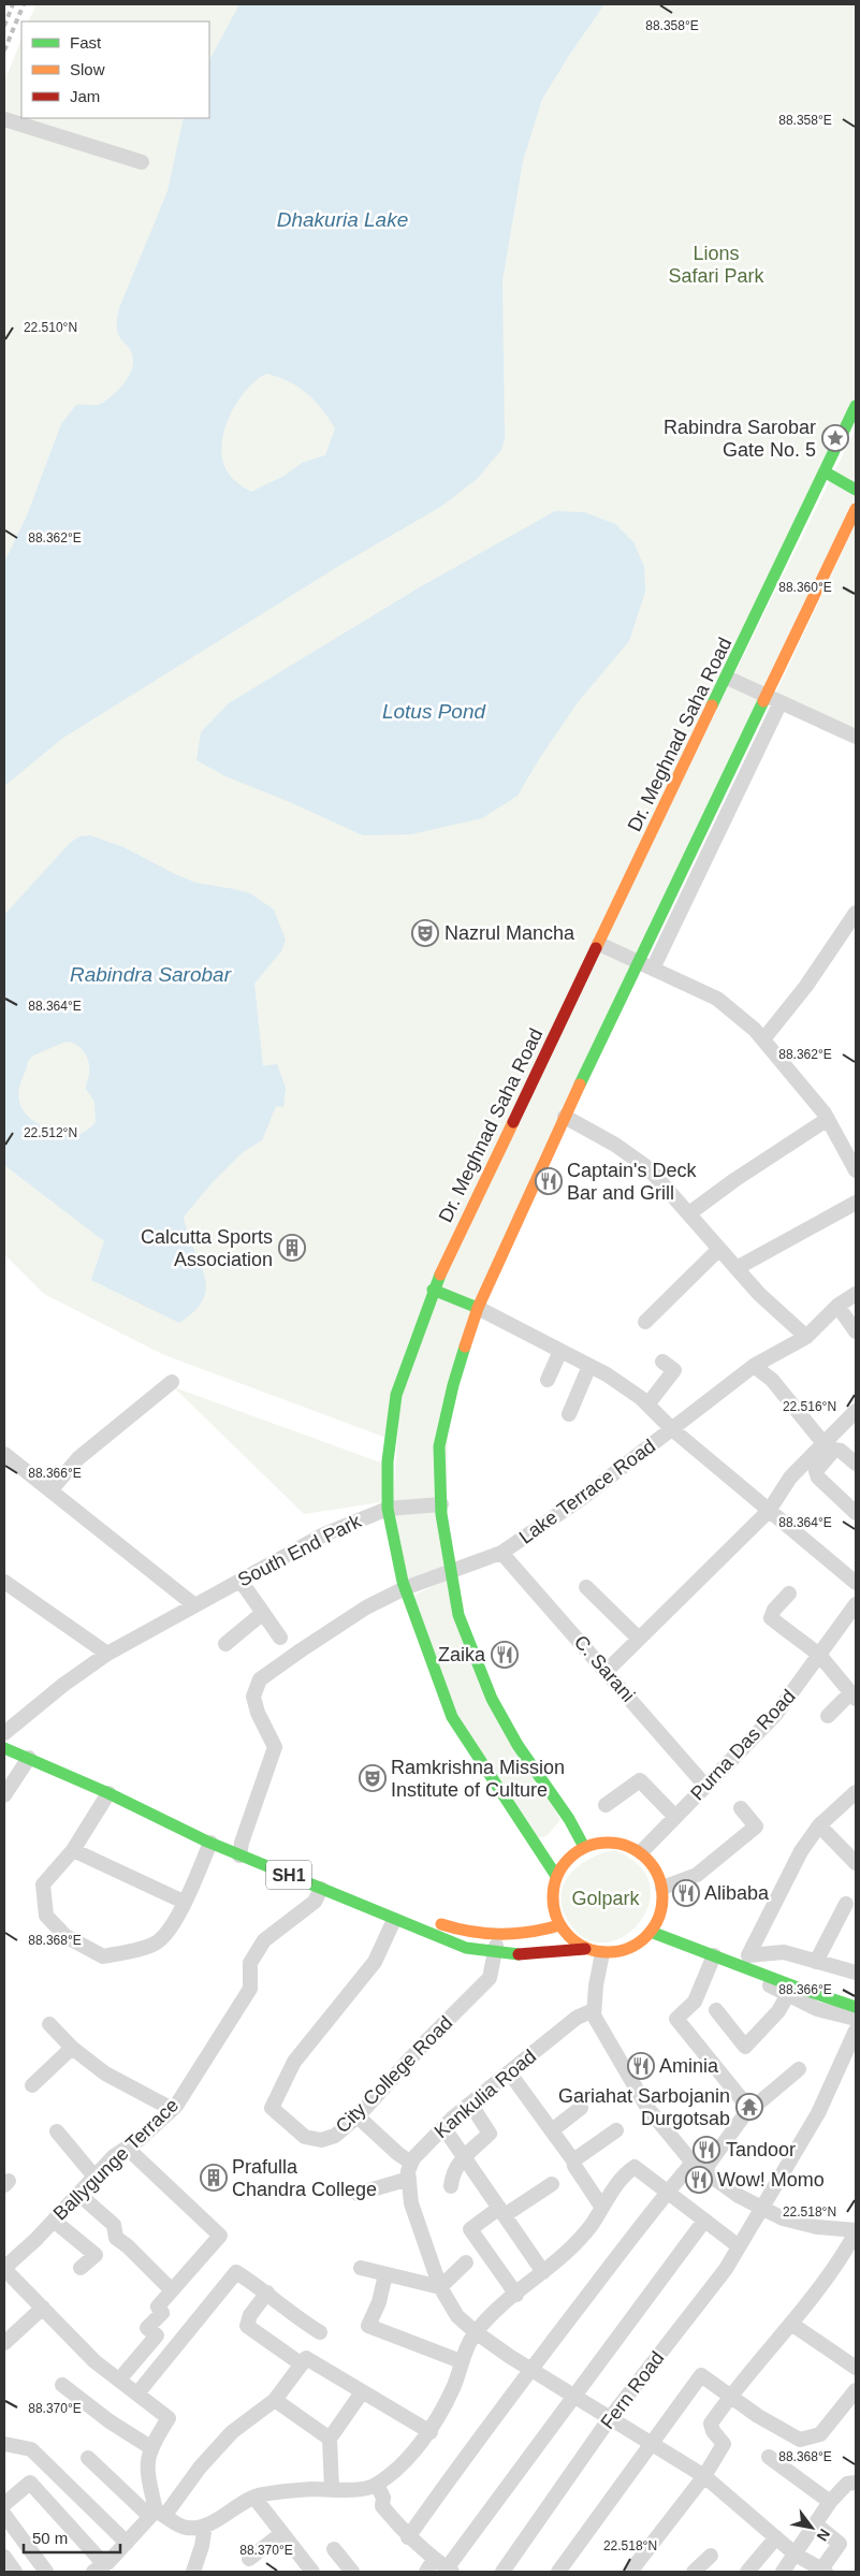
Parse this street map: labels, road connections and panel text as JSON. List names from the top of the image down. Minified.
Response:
{"streets":{"street":["Dr. Meghnad Saha Road","Lake Terrace Road","South End Park","C. Sarani","Purna Das Road","SH1","City College Road","Kankulia Road","Ballygunge Terrace","Fern Road"]},"crossings":[["Dr. Meghnad Saha Road","Lake Terrace Road"],["Dr. Meghnad Saha Road","South End Park"],["Dr. Meghnad Saha Road","Purna Das Road"],["Dr. Meghnad Saha Road","SH1"],["Lake Terrace Road","C. Sarani"],["Lake Terrace Road","SH1"],["C. Sarani","Purna Das Road"],["Purna Das Road","SH1"],["SH1","City College Road"],["SH1","Ballygunge Terrace"],["Kankulia Road","Fern Road"]],"water":["Dhakuria Lake","Lotus Pond","Rabindra Sarobar"],"parks":["Lions Safari Park","Golpark"],"places":{"place":["Rabindra Sarobar Gate No. 5"],"theatre":["Nazrul Mancha","Ramkrishna Mission Institute of Culture"],"restaurant":["Captain's Deck Bar and Grill","Zaika","Alibaba","Aminia","Tandoor","Wow! Momo"],"building":["Calcutta Sports Association","Prafulla Chandra College"],"temple":["Gariahat Sarbojanin Durgotsab"]},"legend":["Fast","Slow","Jam"],"scale_bar":"50 m","north":"bottom right","coordinates":["88.358°E","22.510°N","88.362°E","88.360°E","88.364°E","22.512°N","22.516°N","88.366°E","88.368°E","22.518°N","88.370°E"]}
